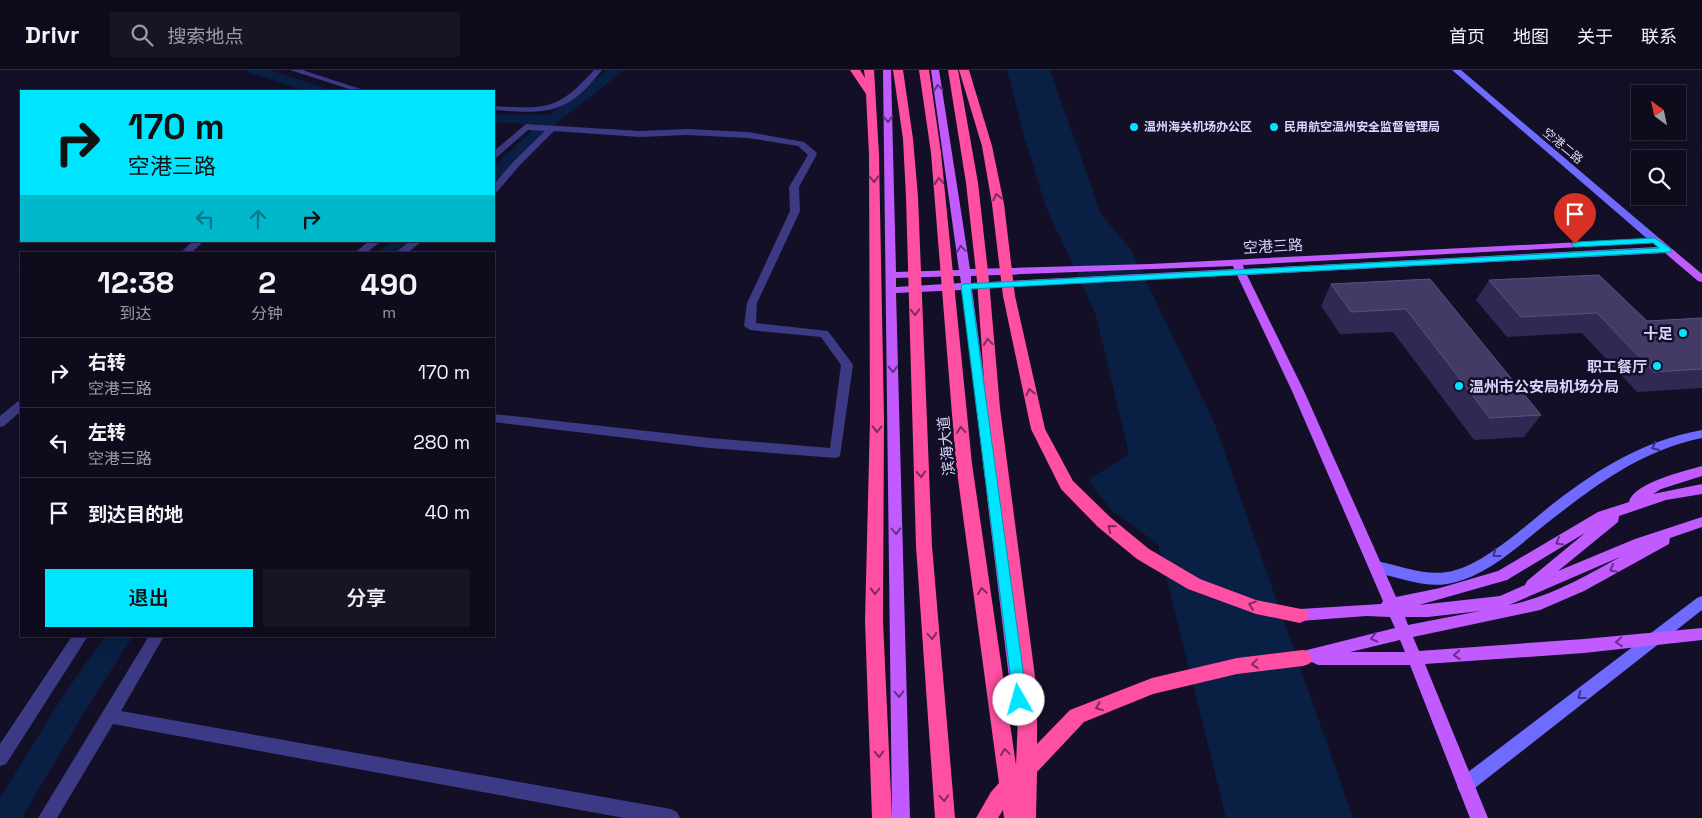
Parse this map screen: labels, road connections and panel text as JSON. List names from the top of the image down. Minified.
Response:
{"streets":{"highway":["滨海大道"],"main road":["空港二路","空港三路"]},"crossings":[["空港二路","空港三路"]],"places":["温州海关机场办公区","民用航空温州安全监督管理局","十足","职工餐厅","温州市公安局机场分局"],"north":"top left","page":{"header":"Drivr","search":"搜索地点","nav":["首页","地图","关于","联系"],"turn":["170 m","空港三路"],"eta":["12:38","到达","2","分钟","490","m"],"list":[{"name":"右转","note":"空港三路","value":"170 m"},{"name":"左转","note":"空港三路","value":"280 m"},{"name":"到达目的地","value":"40 m"}],"buttons":["退出","分享"]}}
